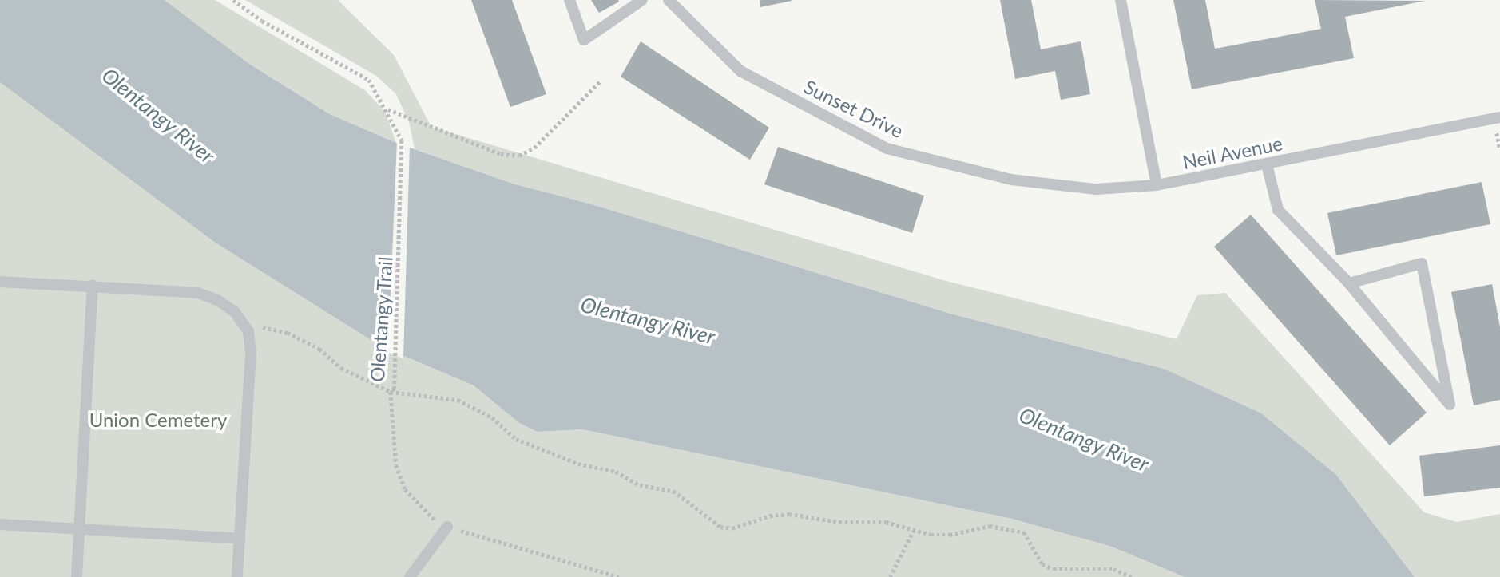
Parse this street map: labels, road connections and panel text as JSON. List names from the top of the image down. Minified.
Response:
{"streets":{"lane":["Sunset Drive","Neil Avenue"],"path":["Olentangy Trail"]},"crossings":[["Sunset Drive","Neil Avenue"]],"water":["Olentangy River"],"parks":["Union Cemetery"]}
